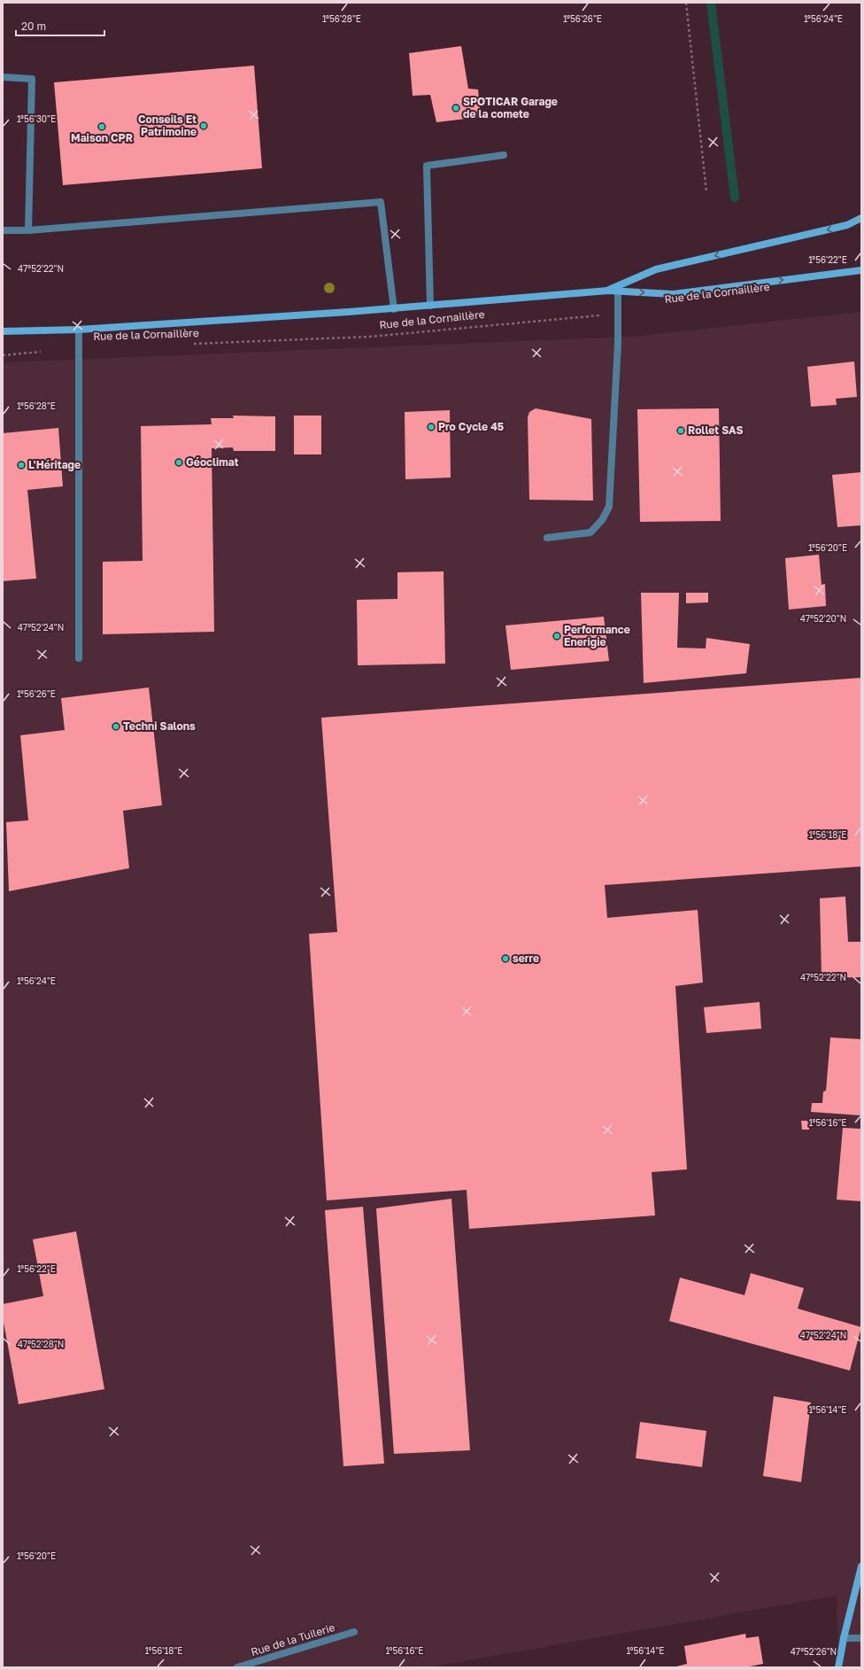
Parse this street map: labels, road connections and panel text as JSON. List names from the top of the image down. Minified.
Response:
{"streets":{"main road":["Rue de la Cornaillère"],"street":["Rue de la Tuilerie"]},"places":["SPOTICAR Garage de la comete","Conseils Et Patrimoine","Maison CPR","Pro Cycle 45","Rollet SAS","Géoclimat","L'Héritage","Performance Enerigie","Techni Salons","serre"],"scale_bar":"20 m","coordinates":["1°56'28\"E","1°56'26\"E","1°56'24\"E","1°56'30\"E","1°56'22\"E","47°52'22\"N","1°56'20\"E","47°52'20\"N","47°52'24\"N","1°56'18\"E","1°56'16\"E","47°52'28\"N","1°56'14\"E","47°52'26\"N"]}
